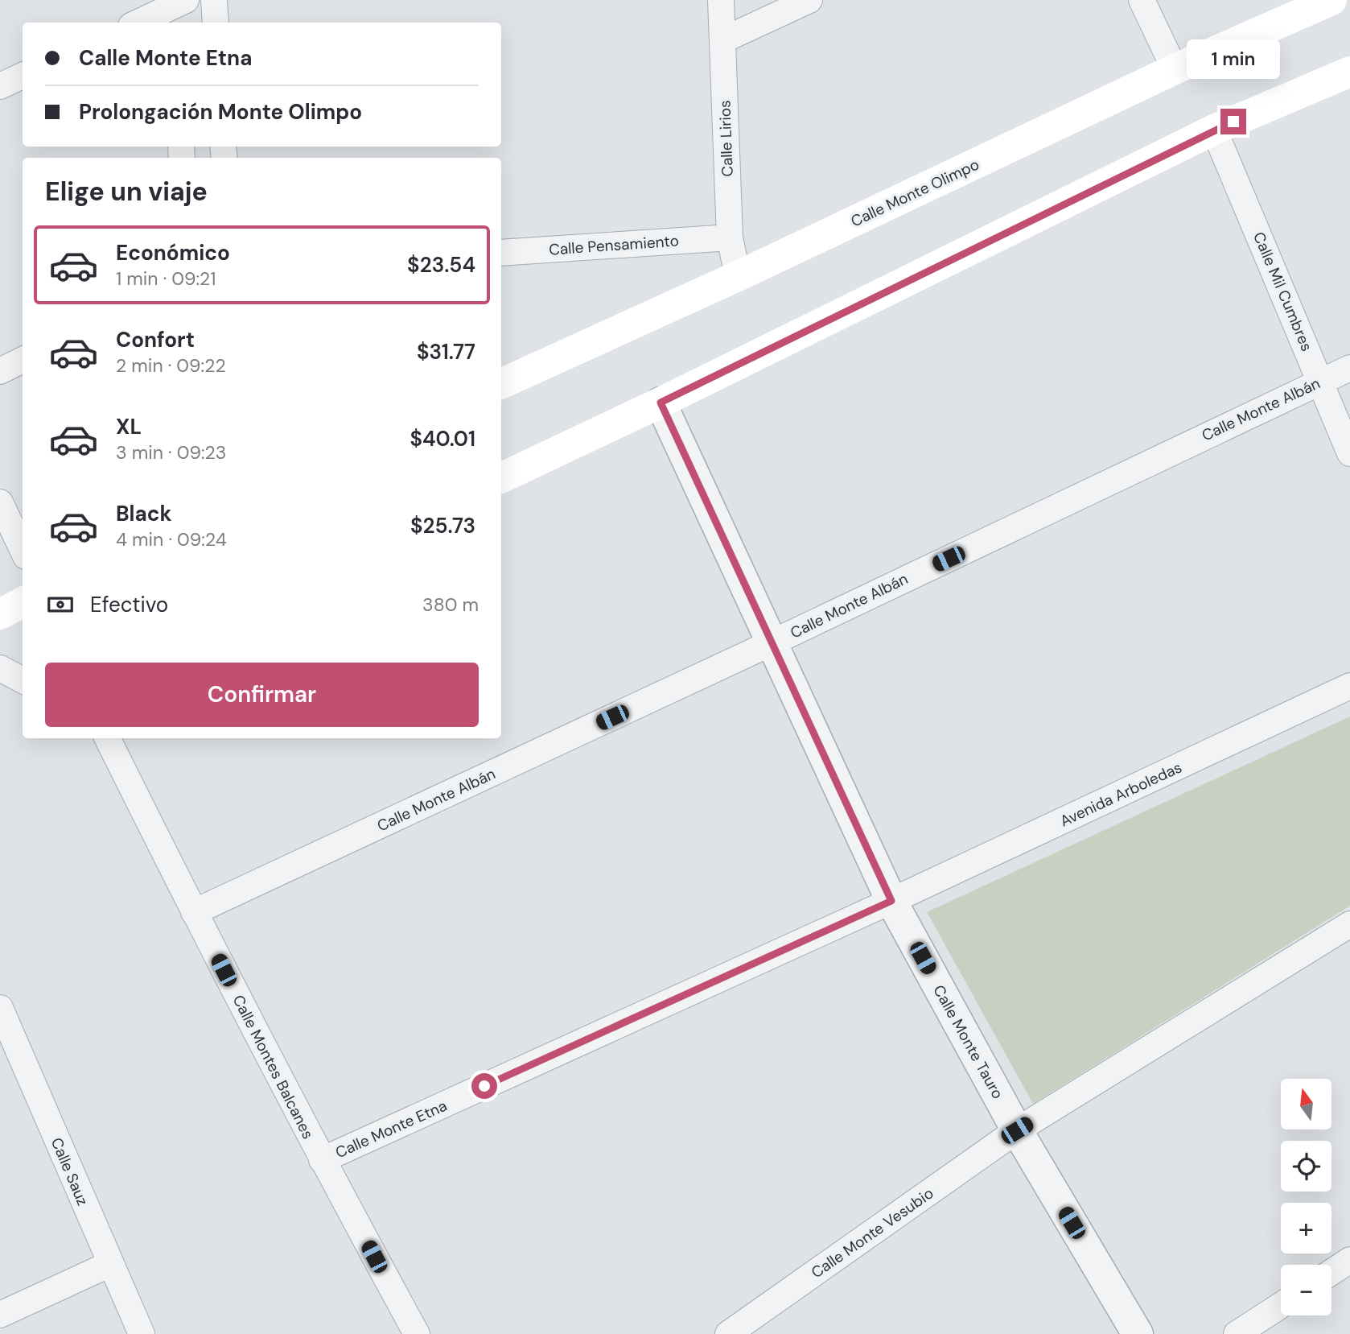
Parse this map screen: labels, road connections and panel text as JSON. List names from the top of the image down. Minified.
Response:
{"streets":{"main road":["Calle Monte Olimpo"],"street":["Calle Lirios","Calle Pensamiento","Calle Mil Cumbres","Calle Monte Albán","Avenida Arboledas","Calle Monte Tauro","Calle Montes Balcanes","Calle Monte Etna","Calle Sauz","Calle Monte Vesubio"]},"crossings":[["Calle Lirios","Calle Monte Olimpo"],["Calle Lirios","Calle Pensamiento"],["Calle Mil Cumbres","Calle Monte Albán"],["Calle Monte Albán","Calle Monte Tauro"],["Calle Monte Albán","Calle Montes Balcanes"],["Avenida Arboledas","Calle Monte Tauro"],["Avenida Arboledas","Calle Monte Etna"],["Calle Monte Tauro","Calle Monte Etna"],["Calle Monte Tauro","Calle Monte Vesubio"],["Calle Montes Balcanes","Calle Monte Etna"]],"north":"top","page":{"banner":["Calle Monte Etna","Prolongación Monte Olimpo"],"bubble":"1 min","heading":"Elige un viaje","list":[{"name":"Económico","note":"1 min · 09:21","value":"$23.54"},{"name":"Confort","note":"2 min · 09:22","value":"$31.77"},{"name":"XL","note":"3 min · 09:23","value":"$40.01"},{"name":"Black","note":"4 min · 09:24","value":"$25.73"}],"pay":["Efectivo","380 m"],"buttons":"Confirmar","map_buttons":["+","−"]}}
